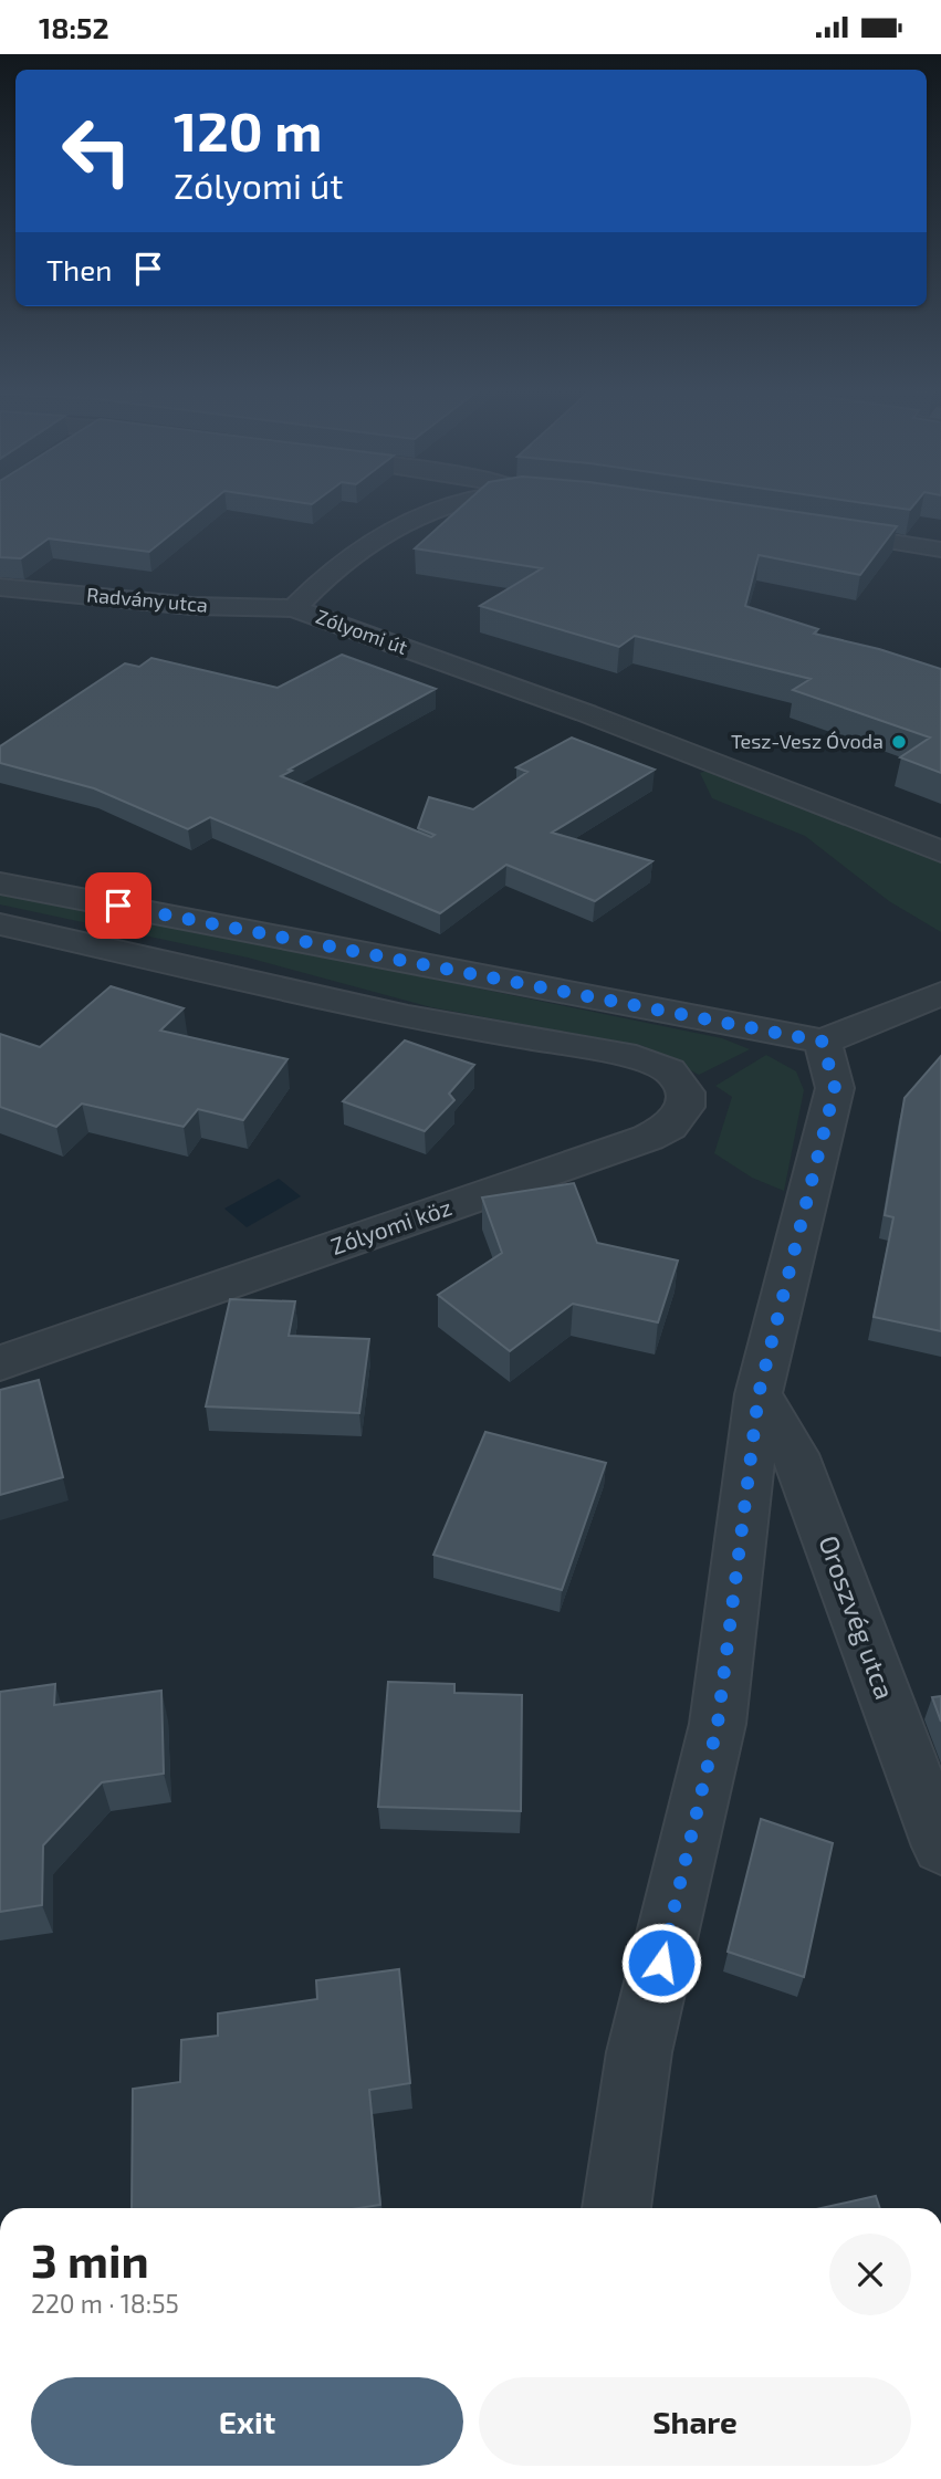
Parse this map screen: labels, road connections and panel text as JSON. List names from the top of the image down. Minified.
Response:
{"streets":{"street":["Radvány utca","Zólyomi út","Zólyomi köz","Oroszvég utca"]},"crossings":[["Radvány utca","Zólyomi út"]],"places":["Tesz-Vesz Óvoda"],"page":{"status":"18:52","turn":["120 m","Zólyomi út"],"then":"Then","heading":["3 min","220 m · 18:55"],"buttons":["Exit","Share"]}}
